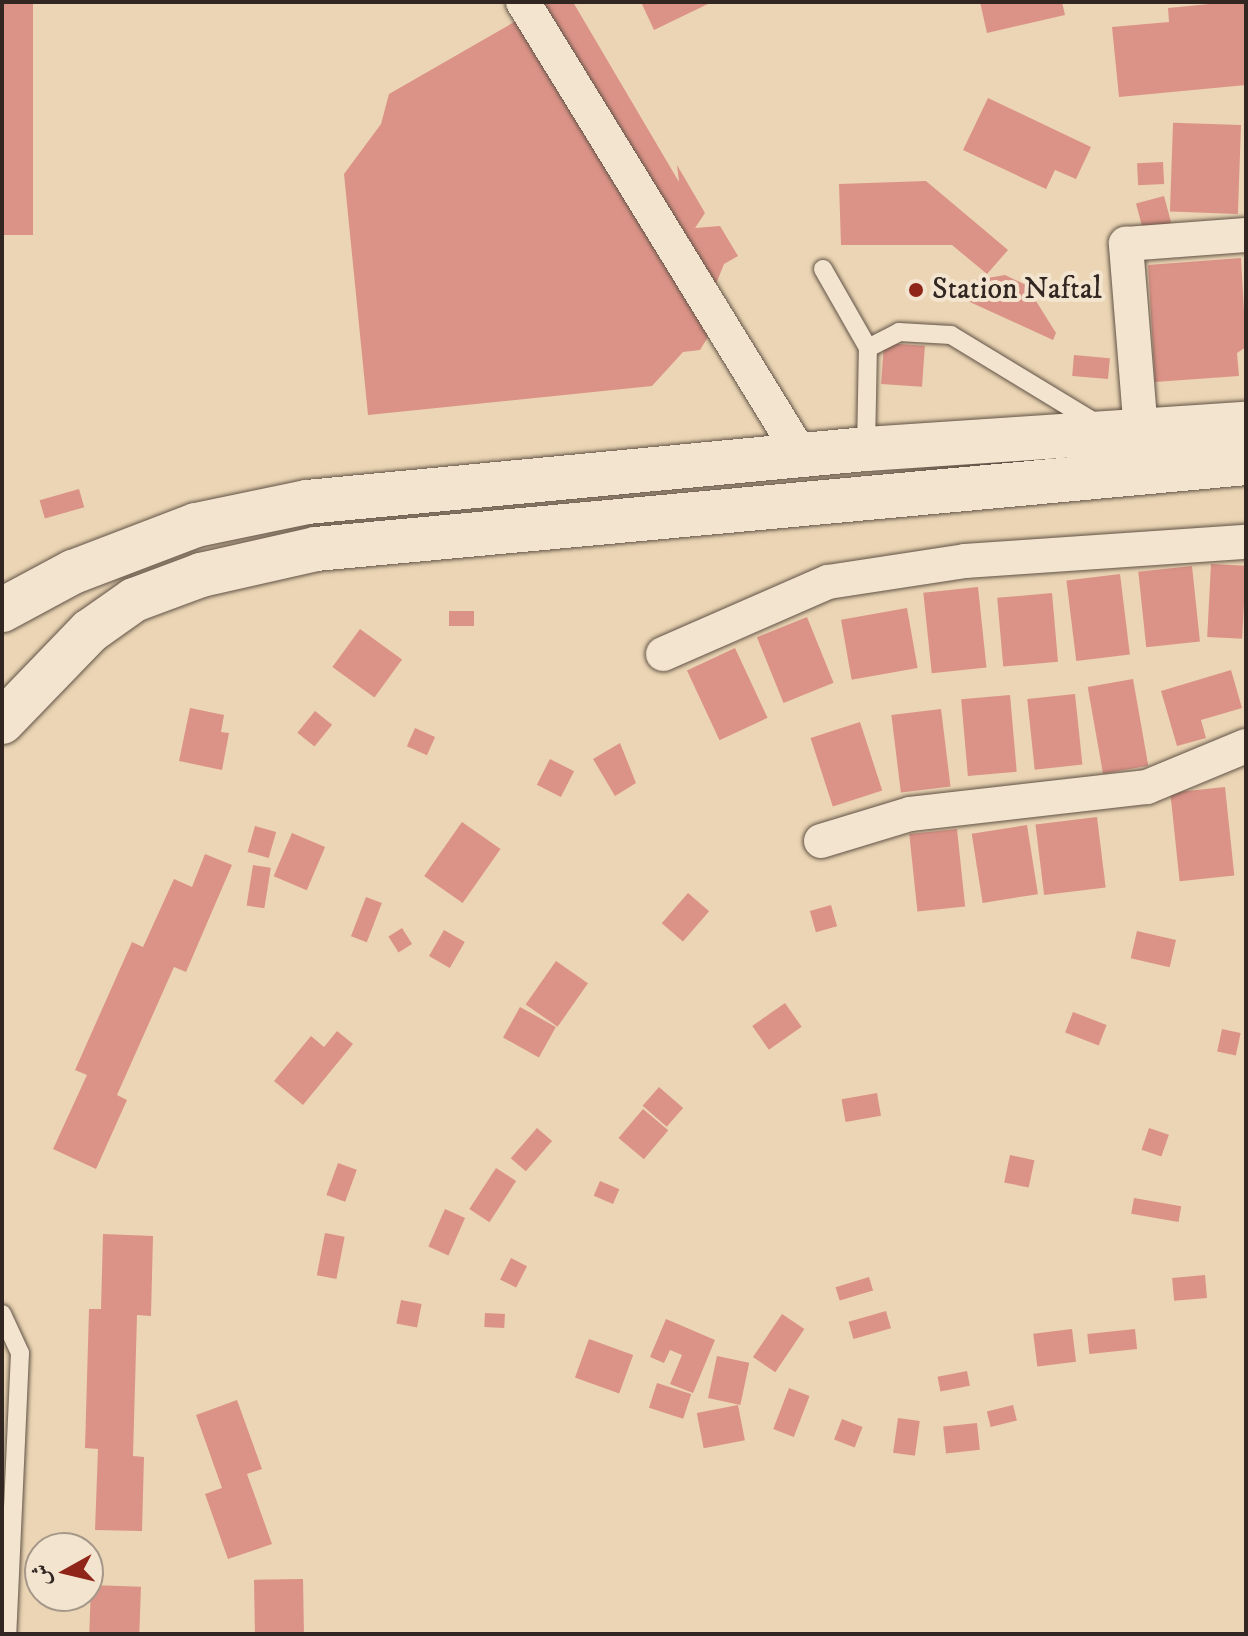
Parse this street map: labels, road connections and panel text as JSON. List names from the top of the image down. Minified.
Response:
{"places":["Station Naftal"],"north":"left"}
